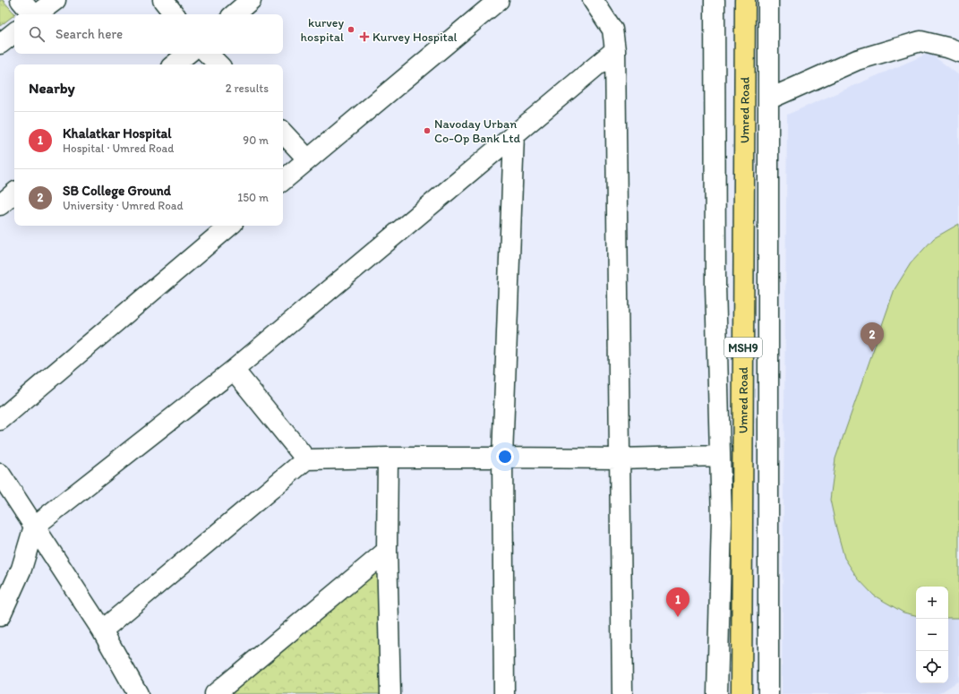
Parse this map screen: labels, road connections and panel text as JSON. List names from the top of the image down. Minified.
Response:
{"streets":{"main road":["Umred Road","MSH9"]},"places":{"other":["kurvey hospital","Navoday Urban Co-Op Bank Ltd"],"health":["Kurvey Hospital"]},"page":{"search":"Search here","heading":["Nearby","2 results"],"list":[{"mark":"1","name":"Khalatkar Hospital","note":"Hospital · Umred Road","value":"90 m"},{"mark":"2","name":"SB College Ground","note":"University · Umred Road","value":"150 m"}],"pins":["2","1"],"map_buttons":["+","−"]}}
